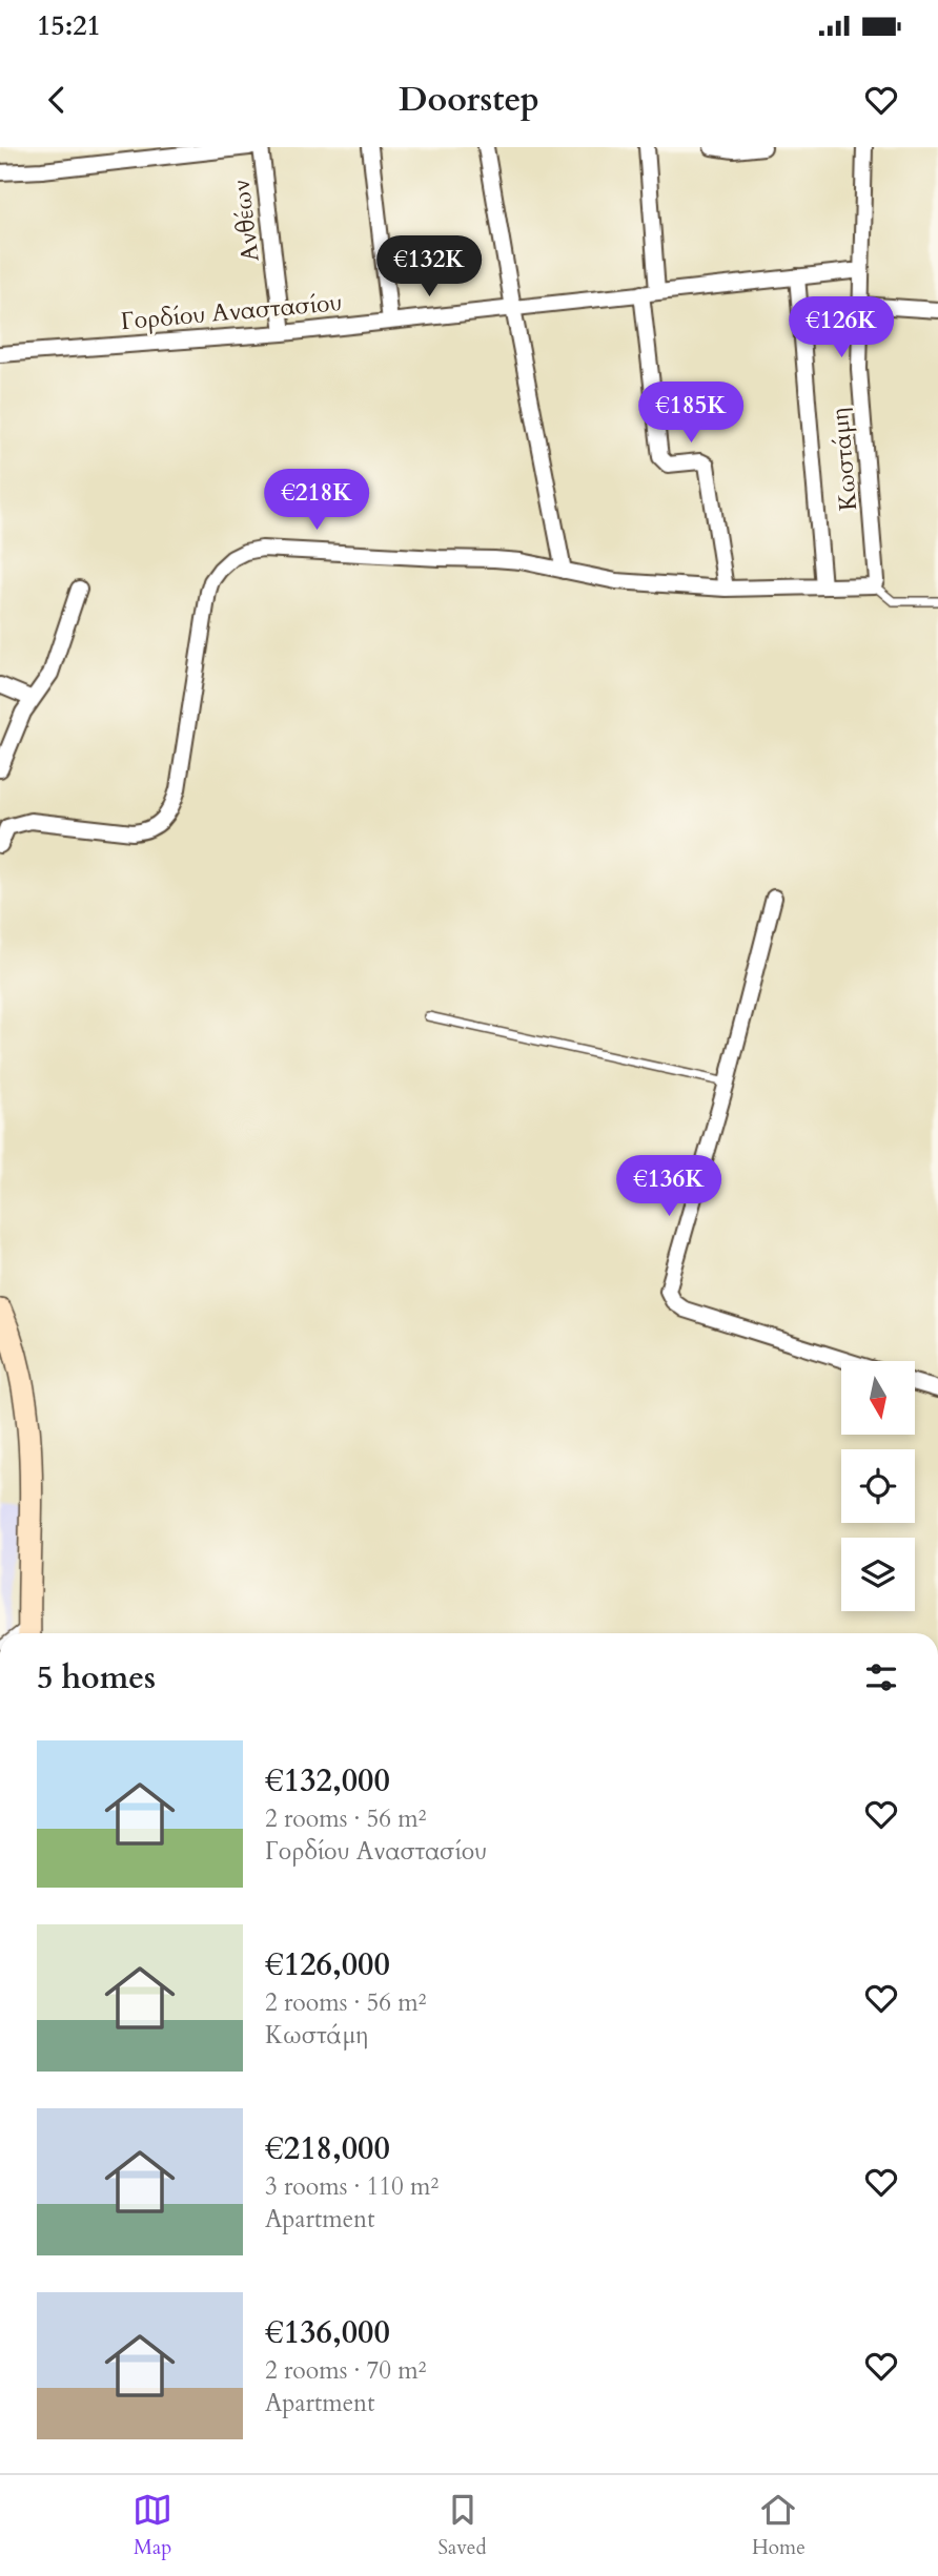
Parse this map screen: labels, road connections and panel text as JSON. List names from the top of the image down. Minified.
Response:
{"streets":{"street":["Ανθέων","Γορδίου Αναστασίου","Κωστάμη"]},"crossings":[["Ανθέων","Γορδίου Αναστασίου"],["Γορδίου Αναστασίου","Κωστάμη"]],"north":"bottom","page":{"status":"15:21","header":"Doorstep","price":["€132K","€126K","€185K","€218K","€136K"],"heading":"5 homes","list":[{"name":"€132,000","note":"2 rooms · 56 m² · Γορδίου Αναστασίου"},{"name":"€126,000","note":"2 rooms · 56 m² · Κωστάμη"},{"name":"€218,000","note":"3 rooms · 110 m² · Apartment"},{"name":"€136,000","note":"2 rooms · 70 m² · Apartment"}],"tabs":["Map","Saved","Home"]}}
